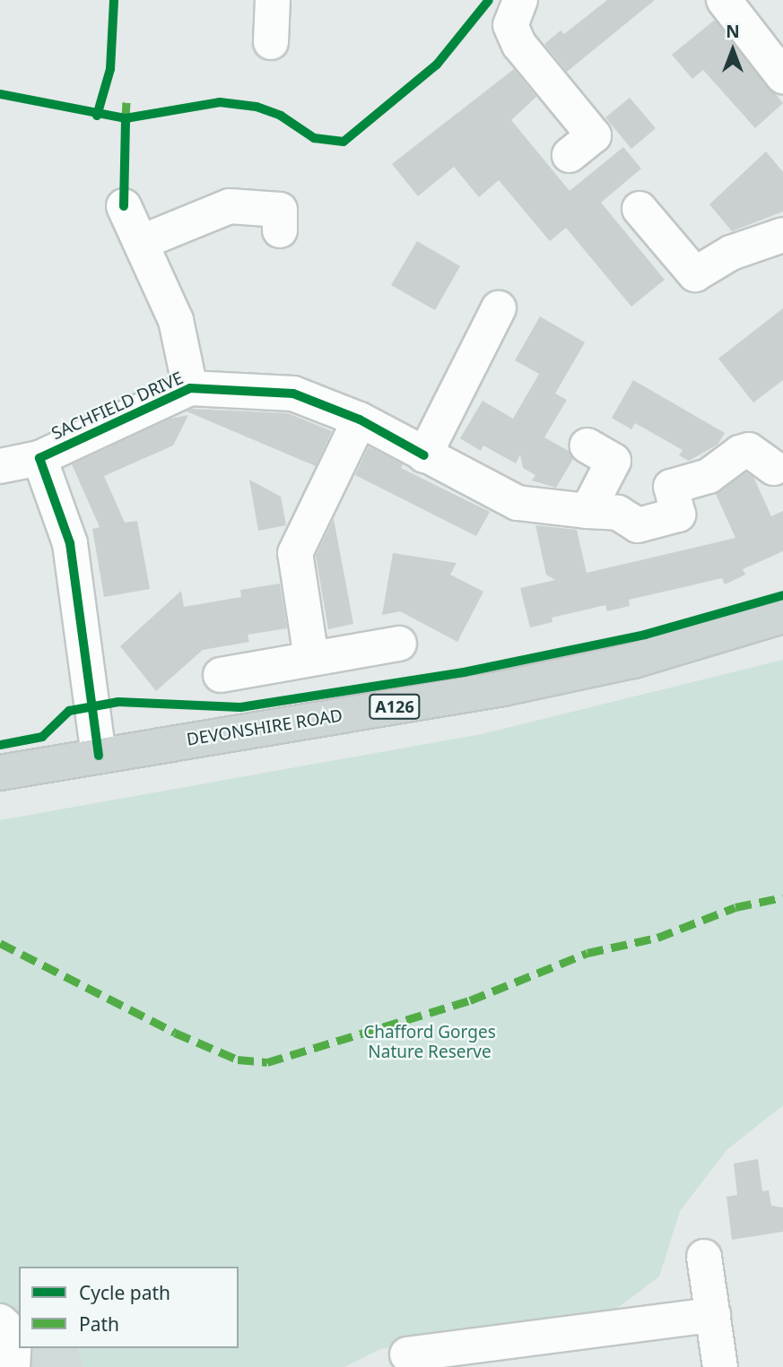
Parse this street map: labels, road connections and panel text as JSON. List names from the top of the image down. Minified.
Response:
{"streets":{"main road":["A126","DEVONSHIRE ROAD"],"street":["SACHFIELD DRIVE"]},"crossings":[["SACHFIELD DRIVE","DEVONSHIRE ROAD"]],"parks":["Chafford Gorges Nature Reserve"],"legend":["Cycle path","Path"],"north":"top"}
